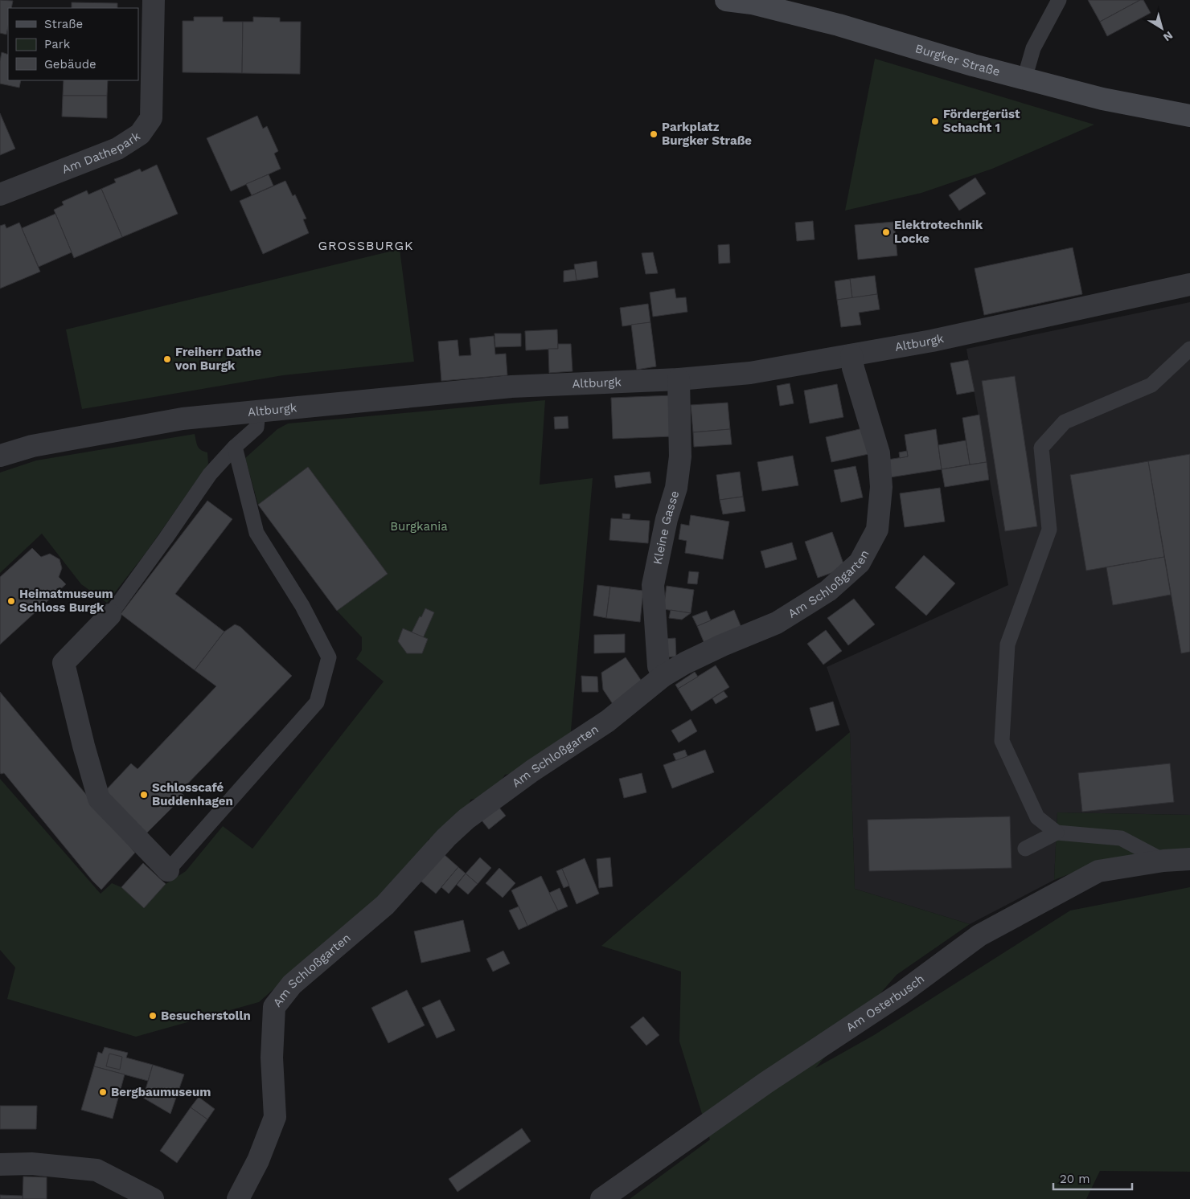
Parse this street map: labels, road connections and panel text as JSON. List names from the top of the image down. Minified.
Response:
{"streets":{"main road":["Burgker Straße"],"street":["Am Dathepark","Altburgk","Kleine Gasse","Am Schloßgarten","Am Osterbusch"]},"crossings":[["Altburgk","Kleine Gasse"],["Altburgk","Am Schloßgarten"],["Kleine Gasse","Am Schloßgarten"]],"districts":["GROSSBURGK"],"parks":["Burgkania"],"places":["Fördergerüst Schacht 1","Parkplatz Burgker Straße","Elektrotechnik Locke","Freiherr Dathe von Burgk","Heimatmuseum Schloss Burgk","Schlosscafé Buddenhagen","Besucherstolln","Bergbaumuseum"],"legend":["Straße","Park","Gebäude"],"scale_bar":"20 m","north":"bottom right"}
